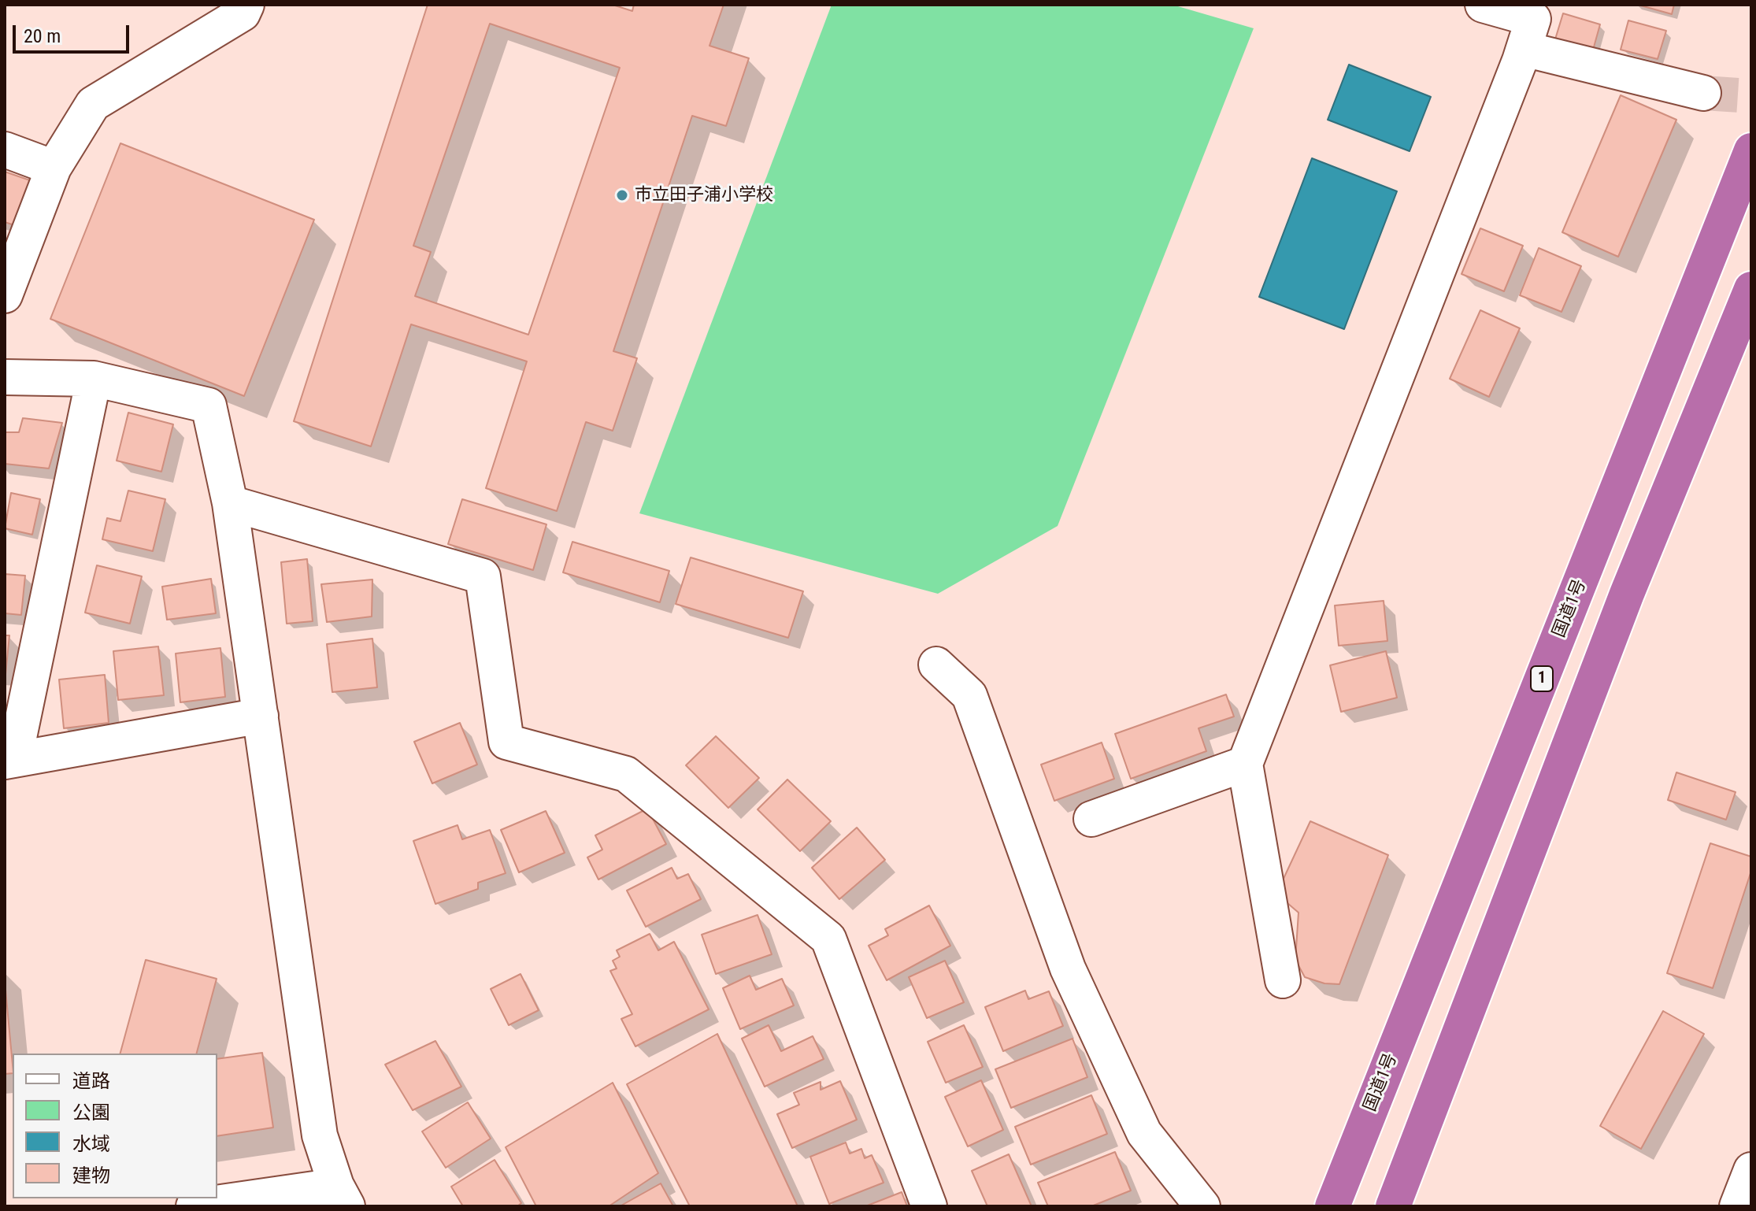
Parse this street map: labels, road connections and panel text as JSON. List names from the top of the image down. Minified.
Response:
{"streets":{"highway":["国道1号","1"]},"places":["市立田子浦小学校"],"legend":["道路","公園","水域","建物"],"scale_bar":"20 m"}
